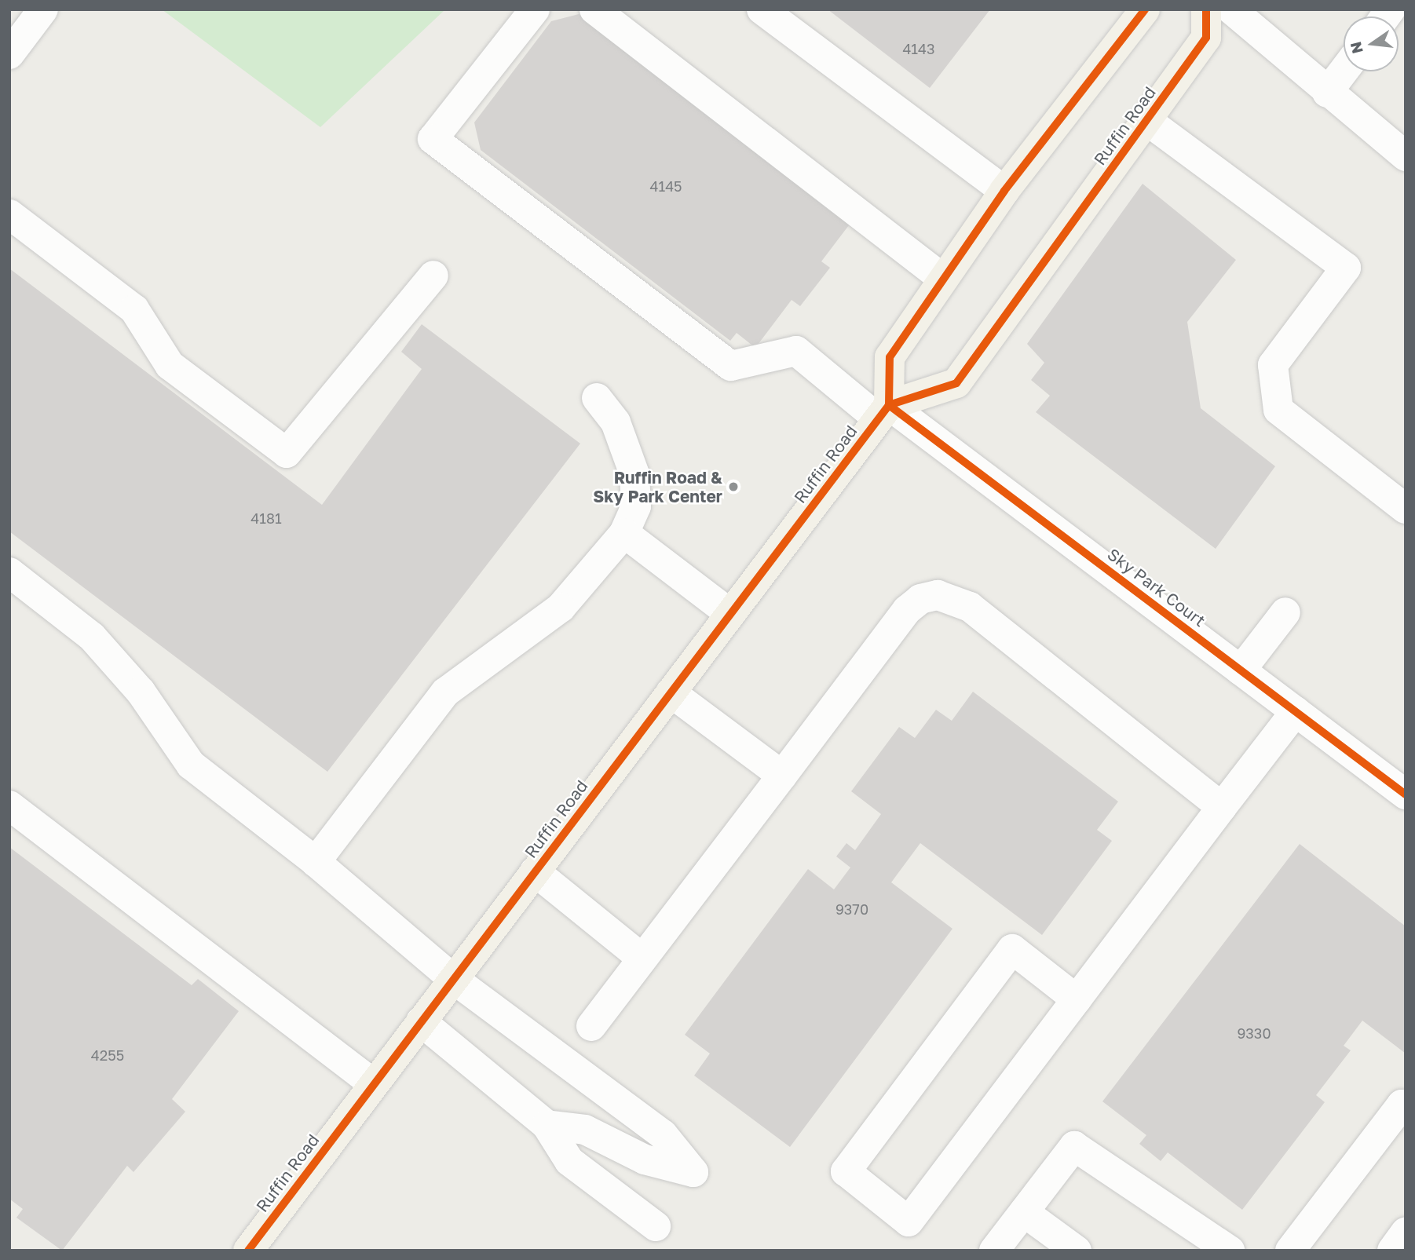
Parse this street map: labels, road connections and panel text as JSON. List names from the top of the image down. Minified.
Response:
{"streets":{"main road":["Ruffin Road"],"street":["Sky Park Court"]},"crossings":[["Ruffin Road","Sky Park Court"]],"places":["Ruffin Road & Sky Park Center"],"house_numbers":["4143","4145","4181","9370","9330","4255"],"north":"left"}
